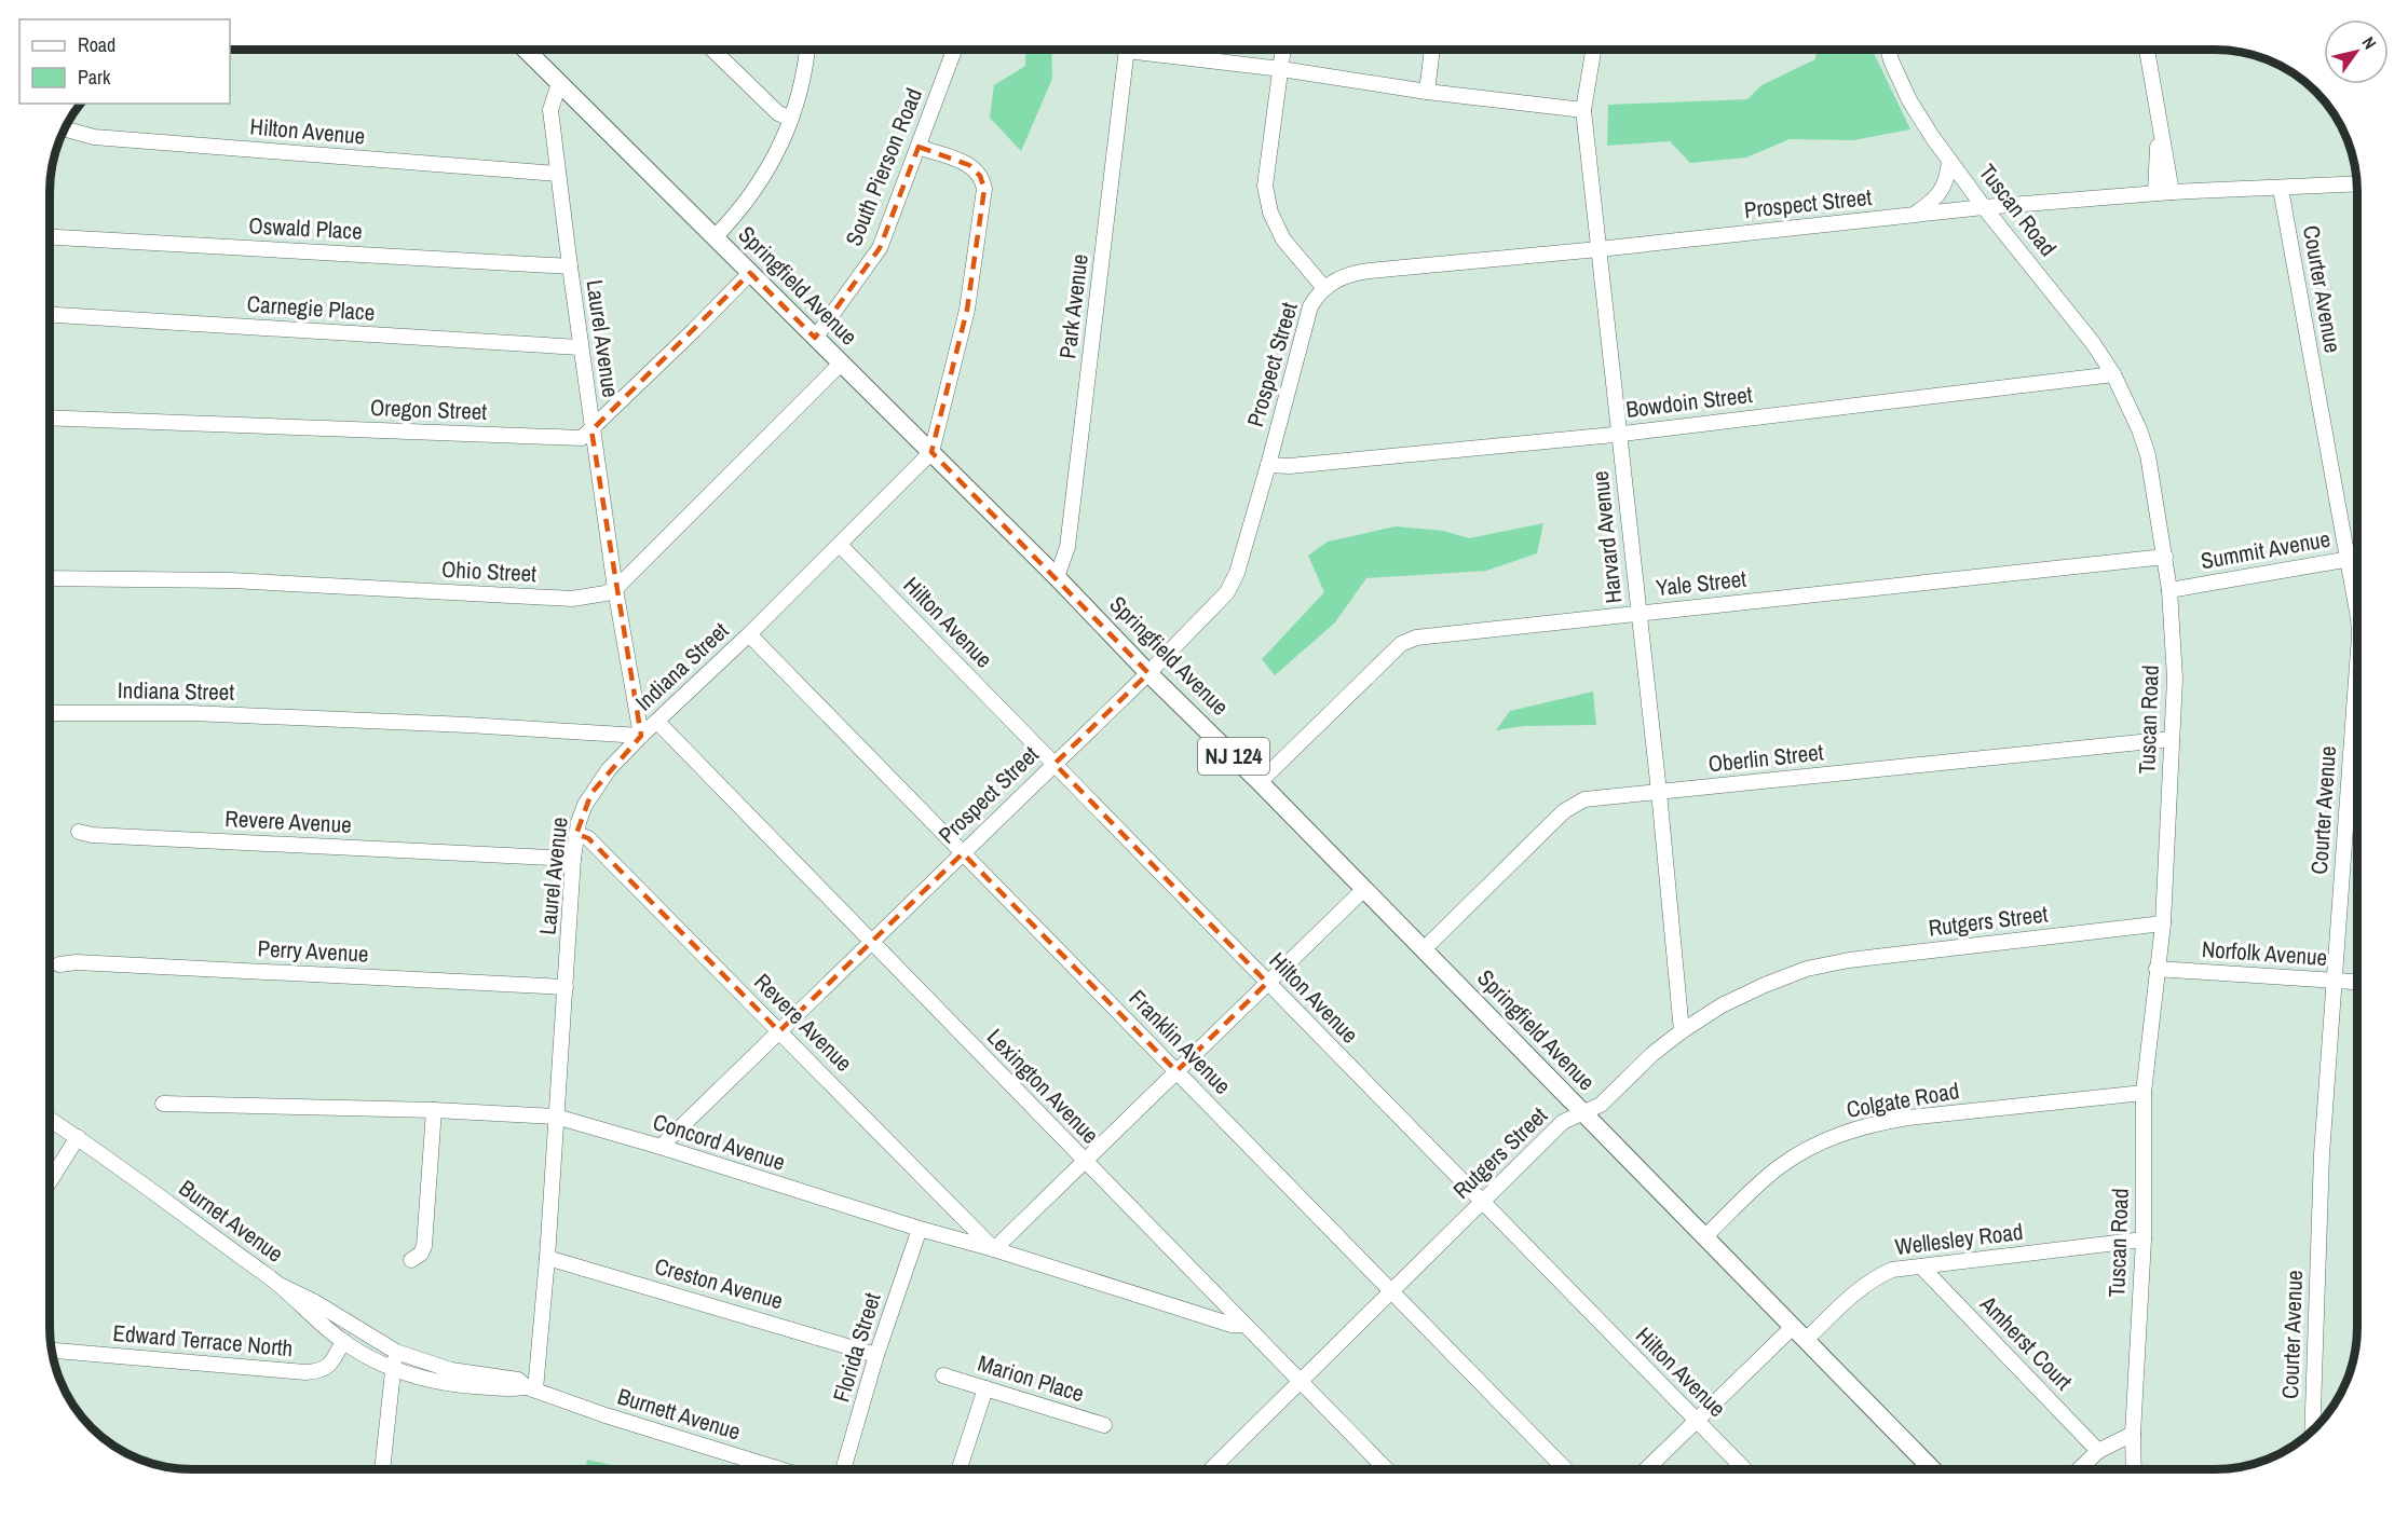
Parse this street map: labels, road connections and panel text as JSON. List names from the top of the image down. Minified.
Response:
{"streets":{"main road":["Springfield Avenue","NJ 124"],"street":["Hilton Avenue","South Pierson Road","Prospect Street","Tuscan Road","Oswald Place","Courter Avenue","Park Avenue","Carnegie Place","Laurel Avenue","Bowdoin Street","Oregon Street","Harvard Avenue","Summit Avenue","Ohio Street","Yale Street","Indiana Street","Oberlin Street","Revere Avenue","Rutgers Street","Perry Avenue","Norfolk Avenue","Franklin Avenue","Lexington Avenue","Colgate Road","Concord Avenue","Burnet Avenue","Wellesley Road","Creston Avenue","Edward Terrace North","Amherst Court","Florida Street","Marion Place","Burnett Avenue"]},"crossings":[["Hilton Avenue","Prospect Street"],["Hilton Avenue","Laurel Avenue"],["Hilton Avenue","Indiana Street"],["Hilton Avenue","Rutgers Street"],["Hilton Avenue","Wellesley Road"],["South Pierson Road","Springfield Avenue"],["Prospect Street","Tuscan Road"],["Prospect Street","Springfield Avenue"],["Prospect Street","Courter Avenue"],["Prospect Street","Bowdoin Street"],["Prospect Street","Harvard Avenue"],["Prospect Street","Revere Avenue"],["Prospect Street","Franklin Avenue"],["Prospect Street","Lexington Avenue"],["Prospect Street","Concord Avenue"],["Tuscan Road","Bowdoin Street"],["Tuscan Road","Summit Avenue"],["Tuscan Road","Yale Street"],["Tuscan Road","Oberlin Street"],["Tuscan Road","Rutgers Street"],["Tuscan Road","Norfolk Avenue"],["Tuscan Road","Colgate Road"],["Tuscan Road","Wellesley Road"],["Oswald Place","Laurel Avenue"],["Springfield Avenue","Park Avenue"],["Springfield Avenue","Laurel Avenue"],["Springfield Avenue","Yale Street"],["Springfield Avenue","Indiana Street"],["Springfield Avenue","Oberlin Street"],["Springfield Avenue","Rutgers Street"],["Springfield Avenue","Colgate Road"],["Springfield Avenue","Wellesley Road"],["Courter Avenue","Summit Avenue"],["Courter Avenue","Norfolk Avenue"],["Carnegie Place","Laurel Avenue"],["Laurel Avenue","Oregon Street"],["Laurel Avenue","Ohio Street"],["Laurel Avenue","Indiana Street"],["Laurel Avenue","Revere Avenue"],["Laurel Avenue","Perry Avenue"],["Laurel Avenue","Concord Avenue"],["Laurel Avenue","Creston Avenue"],["Laurel Avenue","Burnett Avenue"],["Bowdoin Street","Harvard Avenue"],["Harvard Avenue","Yale Street"],["Harvard Avenue","Oberlin Street"],["Harvard Avenue","Rutgers Street"],["Indiana Street","Franklin Avenue"],["Indiana Street","Lexington Avenue"],["Revere Avenue","Concord Avenue"],["Rutgers Street","Franklin Avenue"],["Rutgers Street","Lexington Avenue"],["Lexington Avenue","Concord Avenue"],["Concord Avenue","Florida Street"],["Burnet Avenue","Edward Terrace North"],["Burnet Avenue","Burnett Avenue"],["Wellesley Road","Amherst Court"],["Creston Avenue","Florida Street"]],"legend":["Road","Park"],"north":"top right"}
